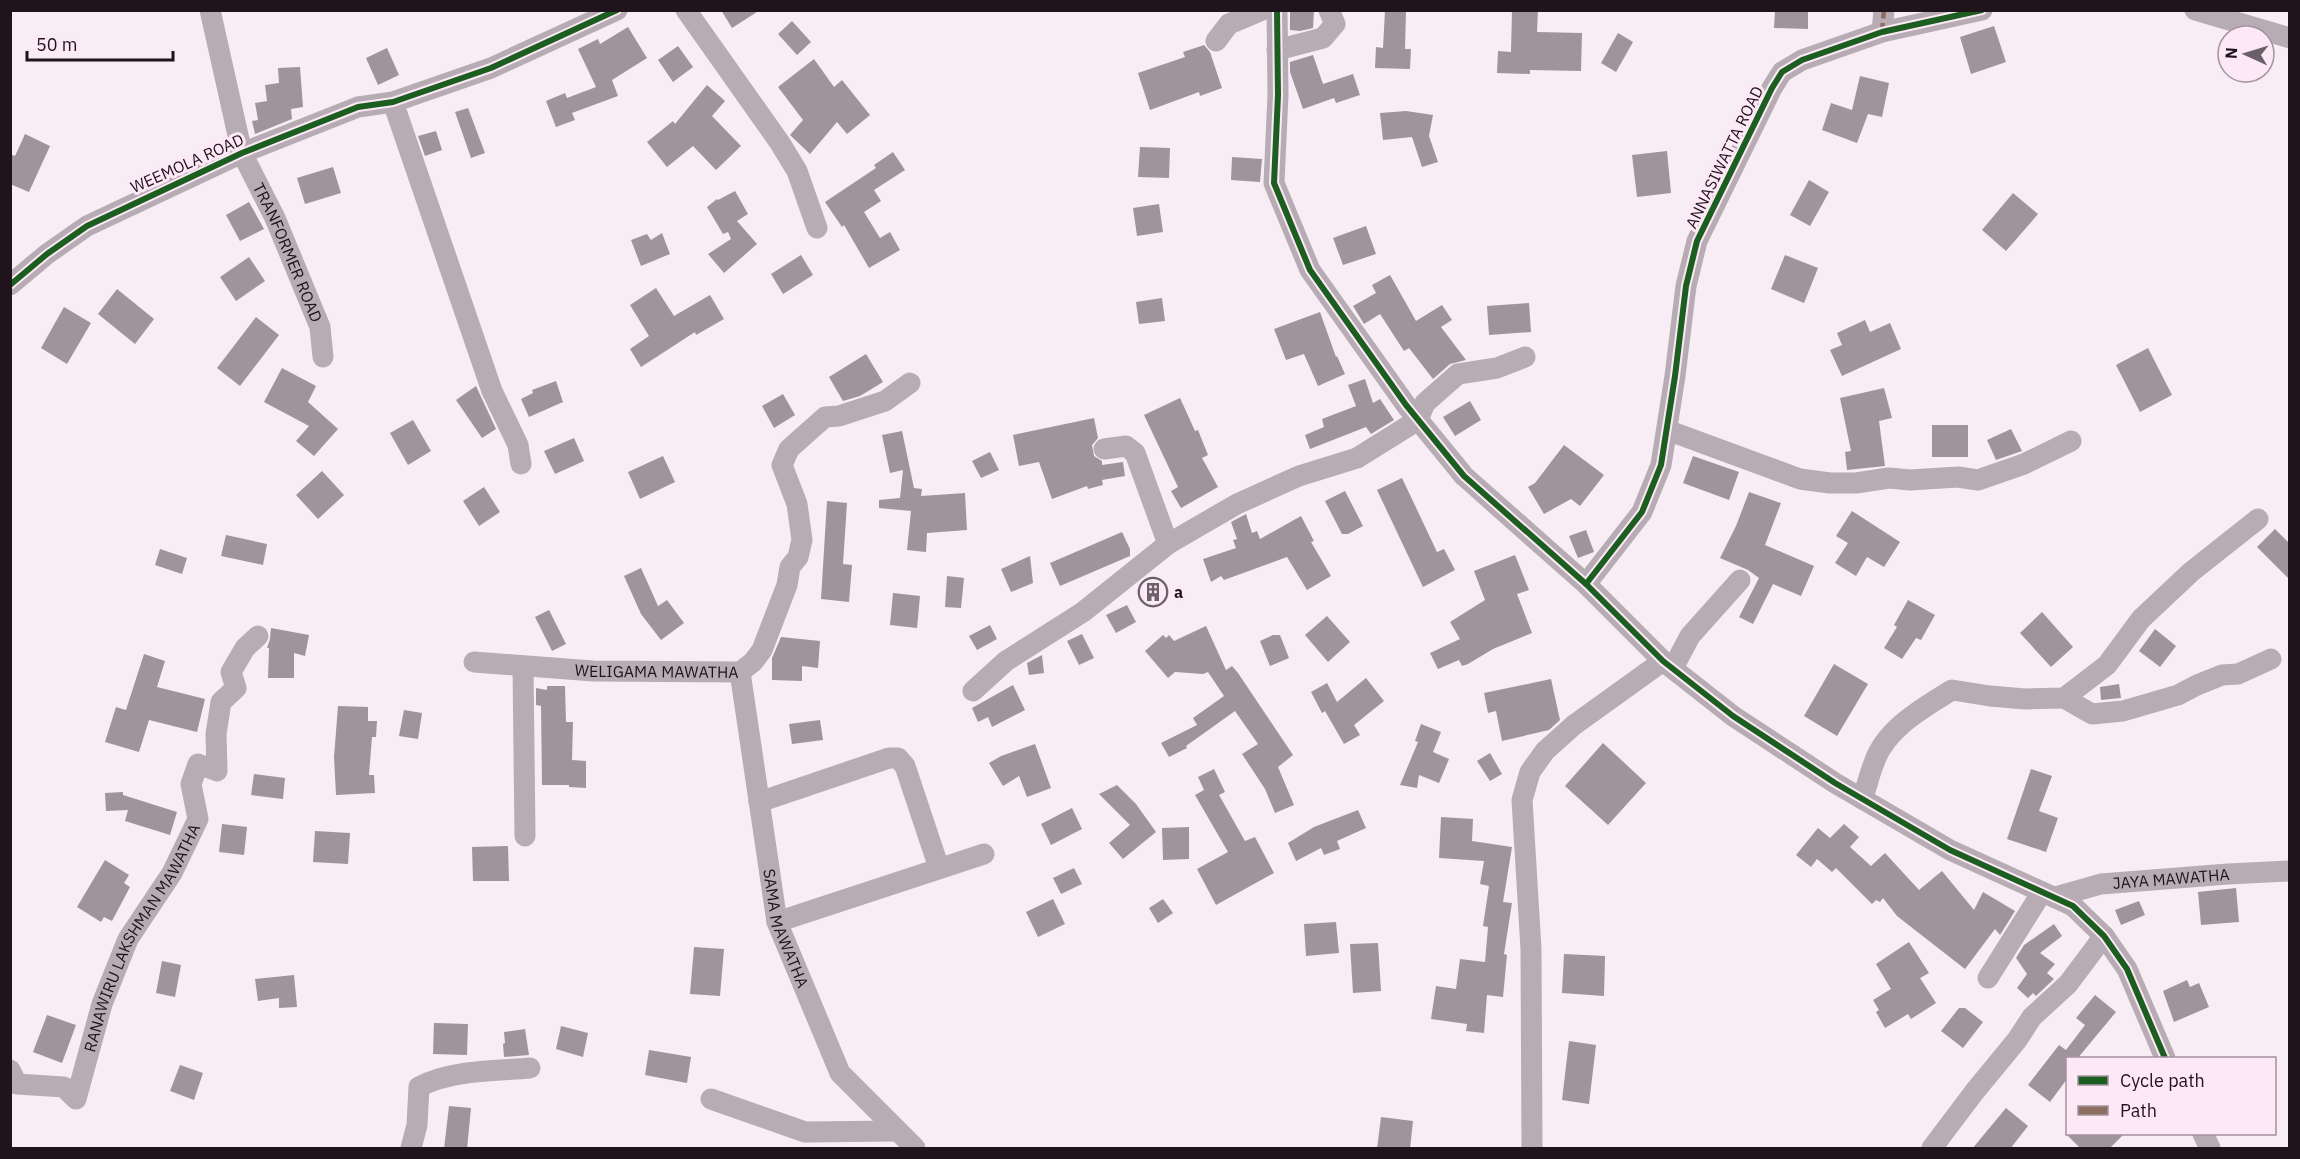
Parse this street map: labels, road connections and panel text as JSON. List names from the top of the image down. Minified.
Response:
{"streets":{"street":["ANNASIWATTA ROAD","WEEMOLA ROAD","TRANFORMER ROAD","WELIGAMA MAWATHA","JAYA MAWATHA","SAMA MAWATHA","RANAWIRU LAKSHMAN MAWATHA"]},"crossings":[["WEEMOLA ROAD","TRANFORMER ROAD"],["WELIGAMA MAWATHA","SAMA MAWATHA"]],"places":{"building":["a"]},"legend":["Cycle path","Path"],"scale_bar":"50 m","north":"left"}
